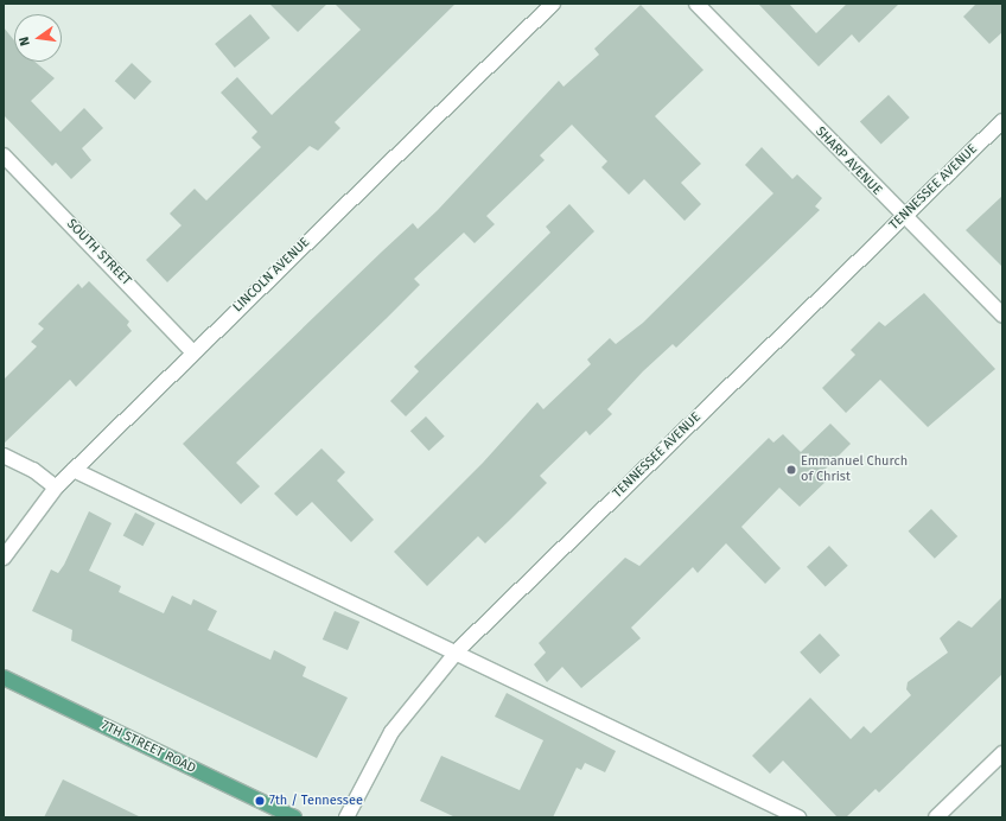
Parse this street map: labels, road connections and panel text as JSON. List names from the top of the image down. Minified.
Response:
{"streets":{"main road":["7TH STREET ROAD"],"street":["SHARP AVENUE","TENNESSEE AVENUE","SOUTH STREET","LINCOLN AVENUE"]},"crossings":[["SHARP AVENUE","TENNESSEE AVENUE"],["SOUTH STREET","LINCOLN AVENUE"]],"places":["Emmanuel Church of Christ","7th / Tennessee"],"north":"left"}
